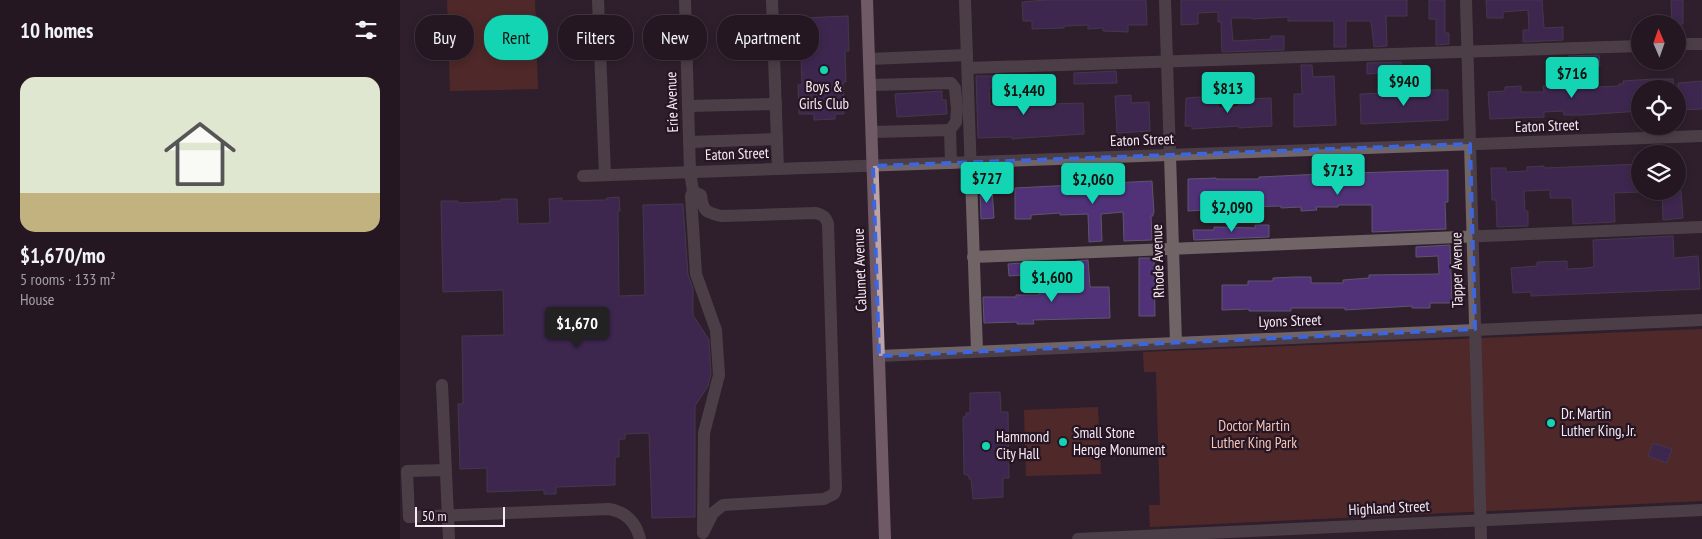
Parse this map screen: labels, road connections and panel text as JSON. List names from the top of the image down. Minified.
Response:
{"streets":{"main road":["Calumet Avenue"],"street":["Erie Avenue","Eaton Street","Rhode Avenue","Tapper Avenue","Lyons Street","Highland Street"]},"crossings":[["Erie Avenue","Eaton Street"],["Eaton Street","Rhode Avenue"],["Eaton Street","Calumet Avenue"],["Eaton Street","Tapper Avenue"],["Rhode Avenue","Lyons Street"],["Calumet Avenue","Lyons Street"],["Tapper Avenue","Lyons Street"],["Tapper Avenue","Highland Street"]],"parks":["Doctor Martin Luther King Park"],"places":["Boys & Girls Club","Dr. Martin Luther King, Jr.","Small Stone Henge Monument","Hammond City Hall"],"scale_bar":"50 m","north":"top","page":{"heading":"10 homes","chip":["Buy","Rent","Filters","New","Apartment"],"price":["$716","$940","$813","$1,440","$713","$727","$2,060","$2,090","$1,600","$1,670"],"list":[{"name":"$1,670/mo","note":"5 rooms · 133 m² · House"}],"scale":"50 m"}}
